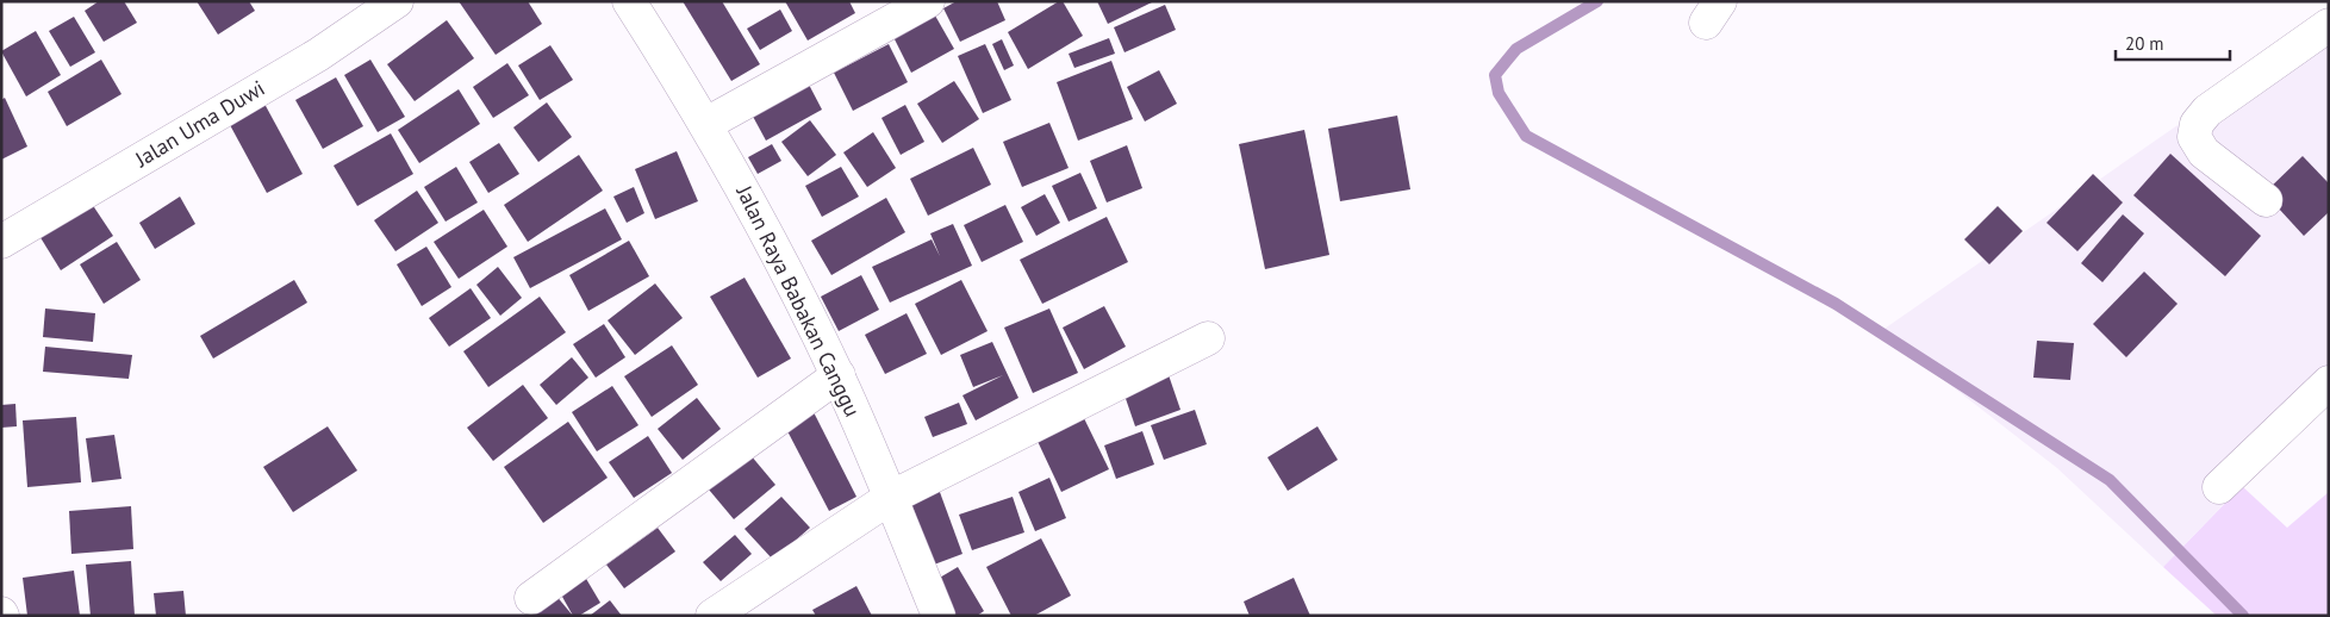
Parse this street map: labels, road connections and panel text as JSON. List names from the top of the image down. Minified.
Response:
{"streets":{"street":["Jalan Uma Duwi","Jalan Raya Babakan Canggu"]},"scale_bar":"20 m"}
